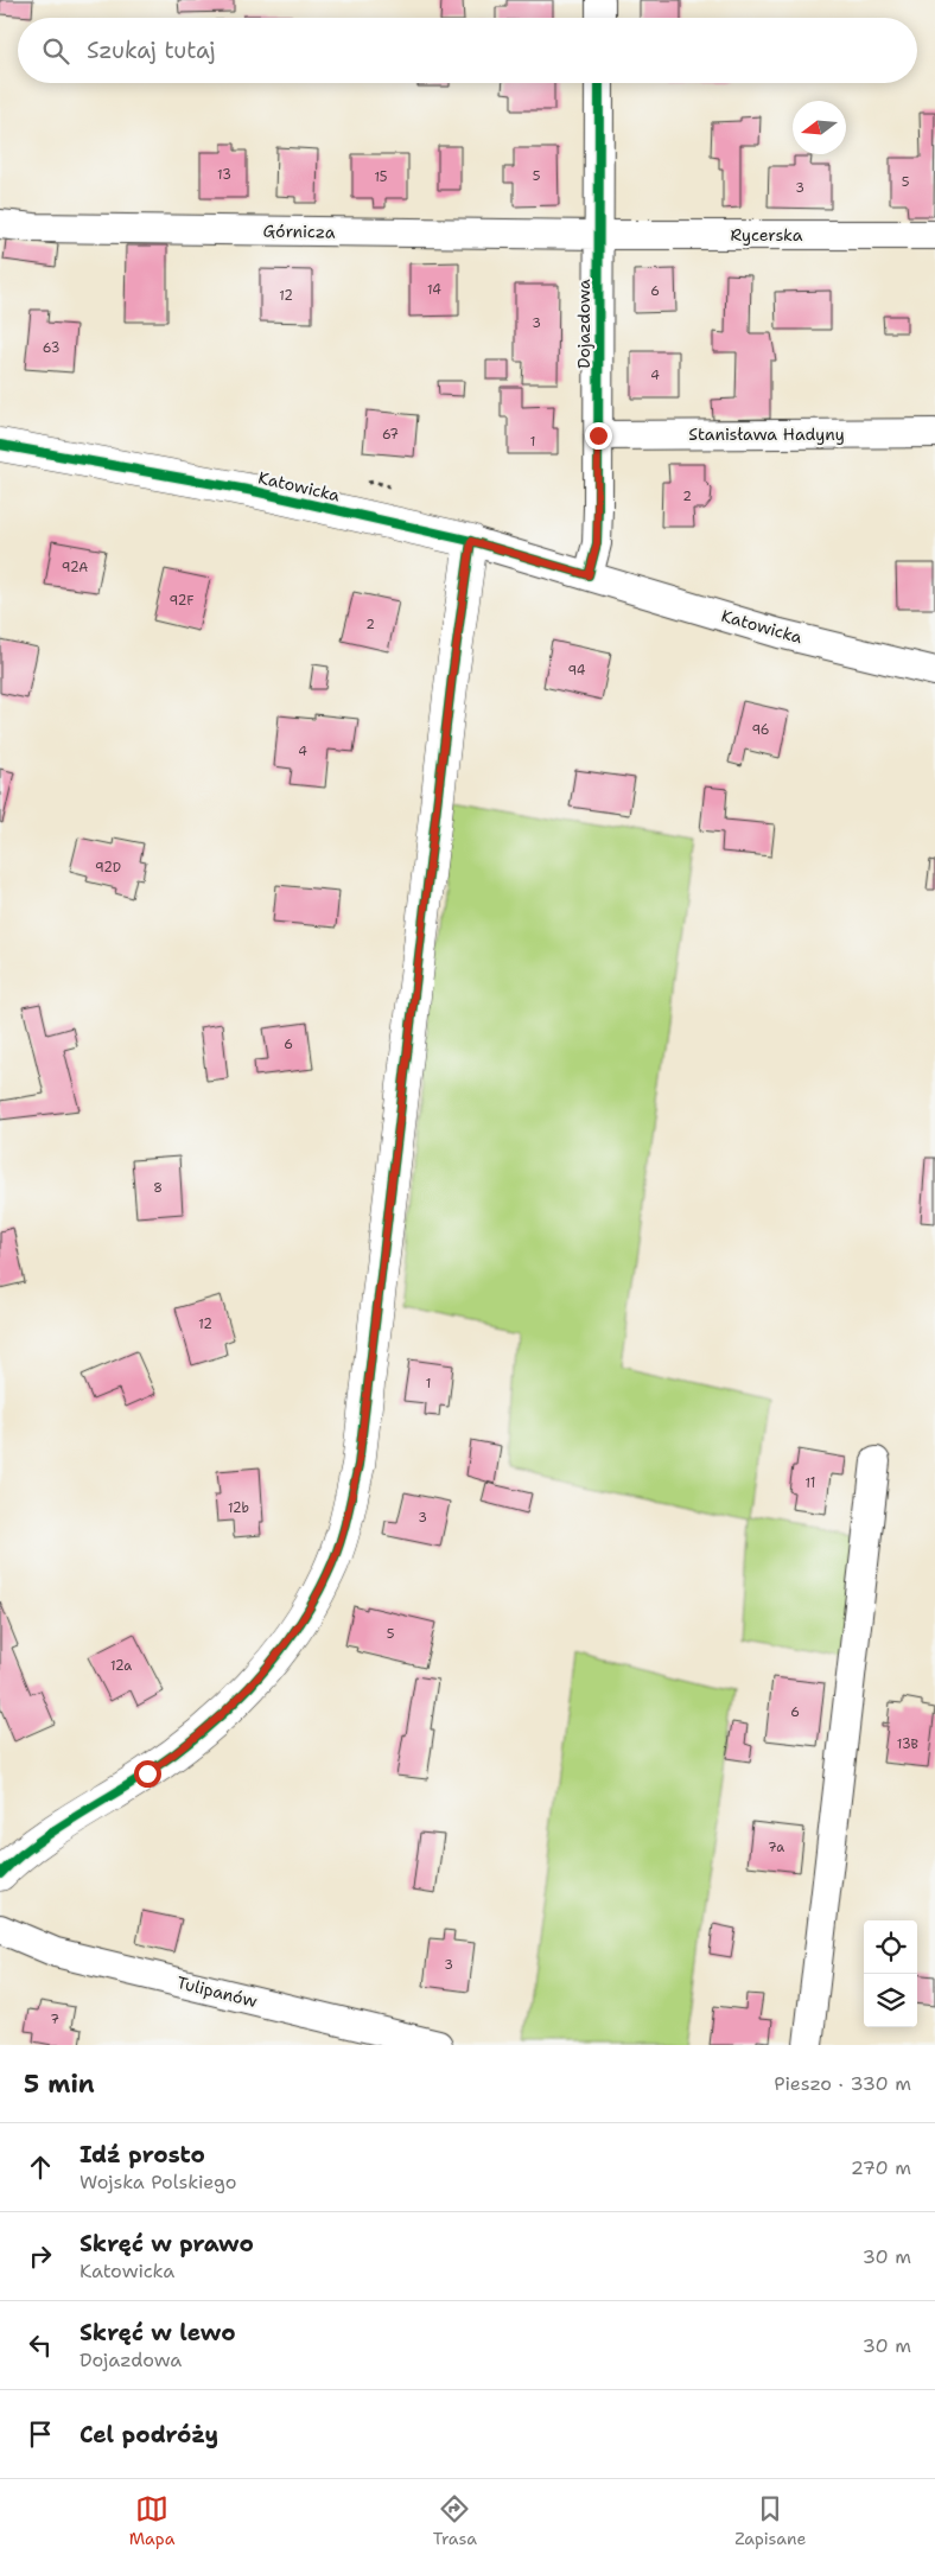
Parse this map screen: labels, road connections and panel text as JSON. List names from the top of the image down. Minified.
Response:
{"streets":{"street":["Górnicza","Rycerska","Dojazdowa","Stanisława Hadyny","Katowicka","Tulipanów"]},"crossings":[["Górnicza","Rycerska"],["Górnicza","Dojazdowa"],["Rycerska","Dojazdowa"],["Dojazdowa","Stanisława Hadyny"],["Dojazdowa","Katowicka"]],"house_numbers":["13","5","15","5","3","14","6","12","3","63","4","67","1","2","92A","92F","2","94","96","4","92D","6","8","12","1","11","12b","3","5","12a","6","13B","7a","3","7"],"north":"left","page":{"search":"Szukaj tutaj","heading":["5 min","Pieszo · 330 m"],"list":[["Idź prosto","Wojska Polskiego","270 m"],["Skręć w prawo","Katowicka","30 m"],["Skręć w lewo","Dojazdowa","30 m"],"Cel podróży"],"nav":["Mapa","Trasa","Zapisane"]}}
